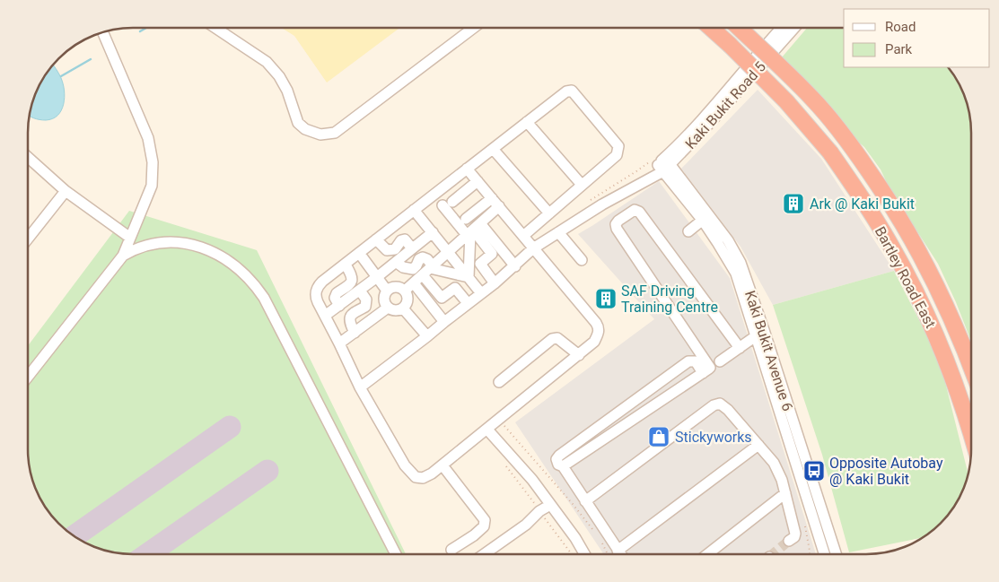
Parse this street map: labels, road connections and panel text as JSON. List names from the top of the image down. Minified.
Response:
{"streets":{"highway":["Bartley Road East"],"street":["Kaki Bukit Road 5","Kaki Bukit Avenue 6"]},"crossings":[["Kaki Bukit Road 5","Kaki Bukit Avenue 6"]],"places":{"building":["Ark @ Kaki Bukit","SAF Driving Training Centre"],"shop":["Stickyworks"],"bus stop":["Opposite Autobay @ Kaki Bukit"]},"legend":["Road","Park"]}
